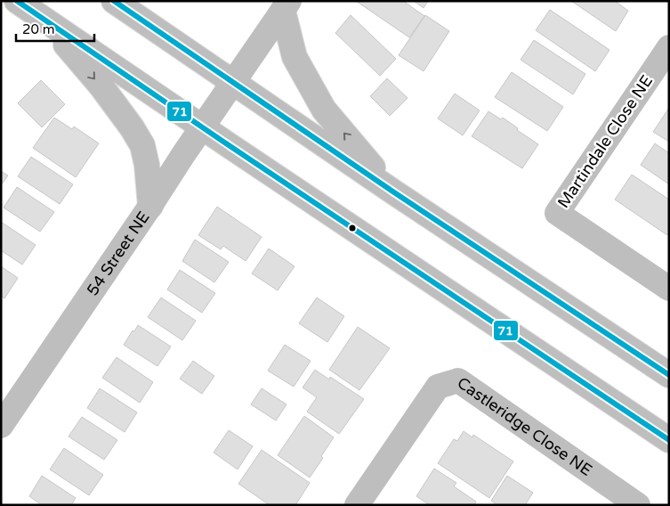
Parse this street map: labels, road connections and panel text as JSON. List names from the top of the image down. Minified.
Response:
{"streets":{"main road":["Martindale Close NE","54 Street NE","Castleridge Close NE"]},"lines":["transit line 71"],"scale_bar":"20 m"}
